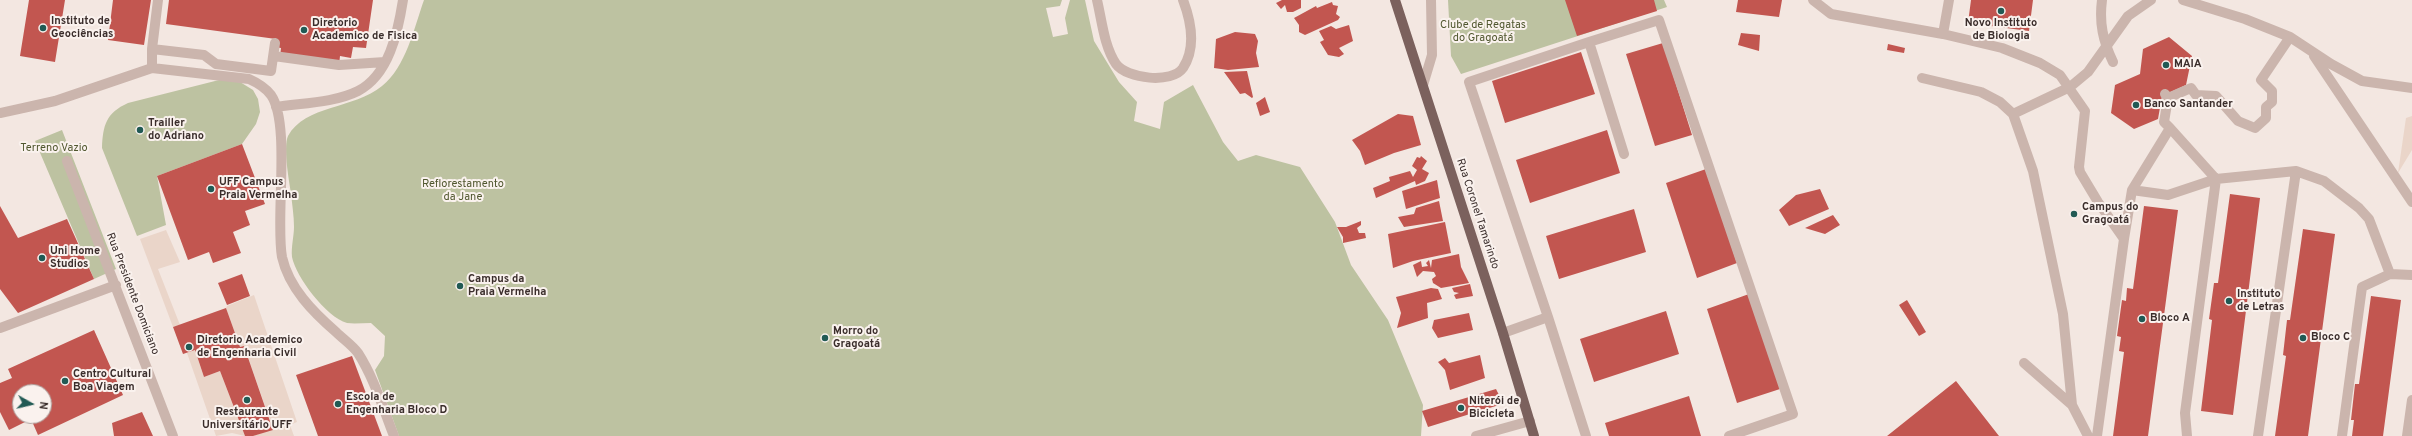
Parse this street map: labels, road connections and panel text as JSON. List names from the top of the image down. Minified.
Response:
{"streets":{"main road":["Rua Coronel Tamarindo"],"street":["Rua Presidente Domiciano"]},"parks":["Clube de Regatas do Gragoatá","Terreno Vazio","Reflorestamento da Jane"],"places":["Novo Instituto de Biologia","Instituto de Geociências","Diretorio Academico de Fisica","MAIA","Banco Santander","Trailler do Adriano","UFF Campus Praia Vermelha","Campus do Gragoatá","Uni Home Studios","Campus da Praia Vermelha","Instituto de Letras","Bloco A","Morro do Gragoatá","Bloco C","Diretorio Academico de Engenharia Civil","Centro Cultural Boa Viagem","Restaurante Universitário UFF","Escola de Engenharia Bloco D","Niterói de Bicicleta"],"north":"right"}
